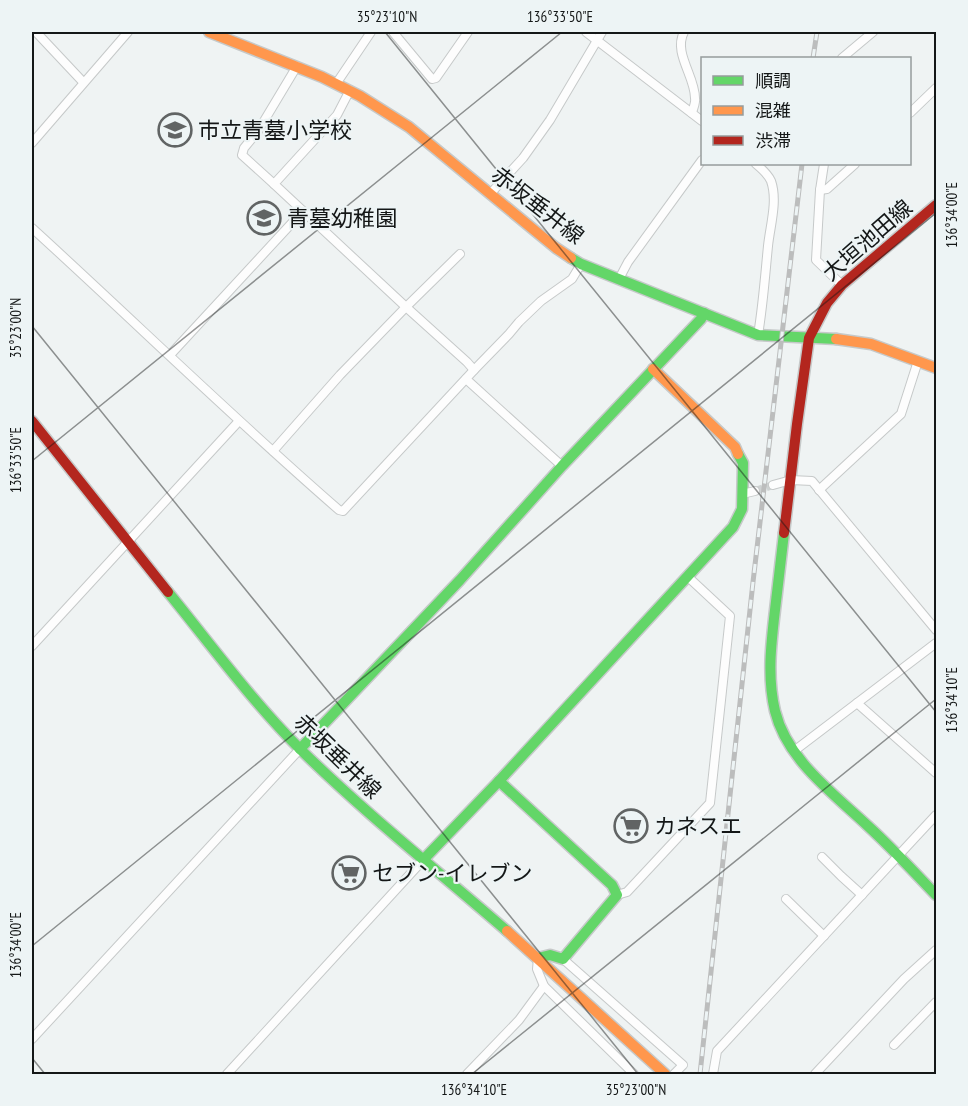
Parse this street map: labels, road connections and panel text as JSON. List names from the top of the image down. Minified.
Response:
{"streets":{"street":["赤坂垂井線","大垣池田線"]},"crossings":[["赤坂垂井線","大垣池田線"]],"places":{"school or university":["市立青墓小学校","青墓幼稚園"],"supermarket":["カネスエ","セブン-イレブン"]},"legend":["順調","混雑","渋滞"],"coordinates":["35°23'10\"N","136°33'50\"E","136°34'00\"E","35°23'00\"N","136°34'10\"E"]}
